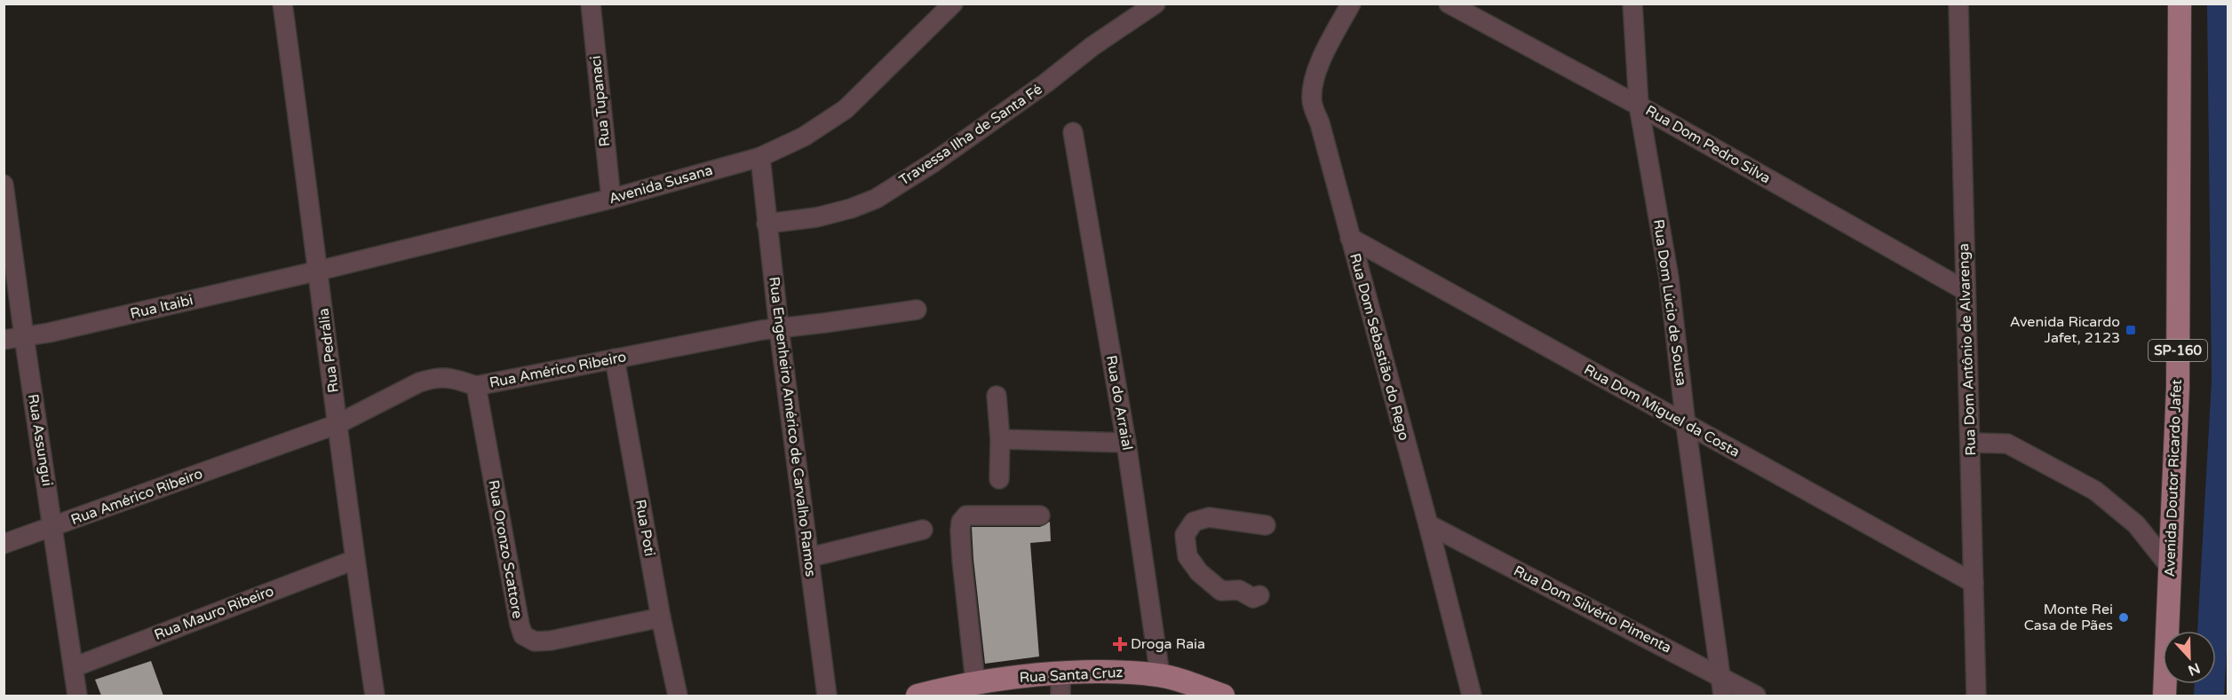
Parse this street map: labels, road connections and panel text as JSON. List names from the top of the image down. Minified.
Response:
{"streets":{"main road":["SP-160","Avenida Doutor Ricardo Jafet","Rua Santa Cruz"],"street":["Rua Tupanaci","Travessa Ilha de Santa Fé","Rua Dom Pedro Silva","Avenida Susana","Rua Dom Lúcio de Sousa","Rua Itaibi","Rua Dom Sebastião do Rego","Rua Dom Antônio de Alvarenga","Rua Pedrália","Rua Américo Ribeiro","Rua do Arraial","Rua Dom Miguel da Costa","Rua Engenheiro Américo de Carvalho Ramos","Rua Assungui","Rua Poti","Rua Oronzo Scattore","Rua Dom Silvério Pimenta","Rua Mauro Ribeiro"]},"crossings":[["Rua Tupanaci","Avenida Susana"],["Travessa Ilha de Santa Fé","Rua Engenheiro Américo de Carvalho Ramos"],["Rua Dom Pedro Silva","Rua Dom Lúcio de Sousa"],["Rua Dom Pedro Silva","Rua Dom Antônio de Alvarenga"],["Avenida Susana","Rua Itaibi"],["Avenida Susana","Rua Pedrália"],["Avenida Susana","Rua Engenheiro Américo de Carvalho Ramos"],["Rua Dom Lúcio de Sousa","Rua Dom Miguel da Costa"],["Rua Dom Lúcio de Sousa","Rua Dom Silvério Pimenta"],["Rua Itaibi","Rua Pedrália"],["Rua Itaibi","Rua Assungui"],["Rua Dom Sebastião do Rego","Rua Dom Miguel da Costa"],["Rua Dom Sebastião do Rego","Rua Dom Silvério Pimenta"],["Rua Dom Antônio de Alvarenga","Rua Dom Miguel da Costa"],["Rua Pedrália","Rua Américo Ribeiro"],["Rua Pedrália","Rua Mauro Ribeiro"],["Rua Américo Ribeiro","Rua Engenheiro Américo de Carvalho Ramos"],["Rua Américo Ribeiro","Rua Assungui"],["Rua Américo Ribeiro","Rua Poti"],["Rua Américo Ribeiro","Rua Oronzo Scattore"],["Rua do Arraial","Rua Santa Cruz"],["Rua Assungui","Rua Mauro Ribeiro"],["Rua Poti","Rua Oronzo Scattore"]],"places":{"transit":["Avenida Ricardo Jafet, 2123"],"other":["Monte Rei Casa de Pães"],"health":["Droga Raia"]},"north":"bottom"}
